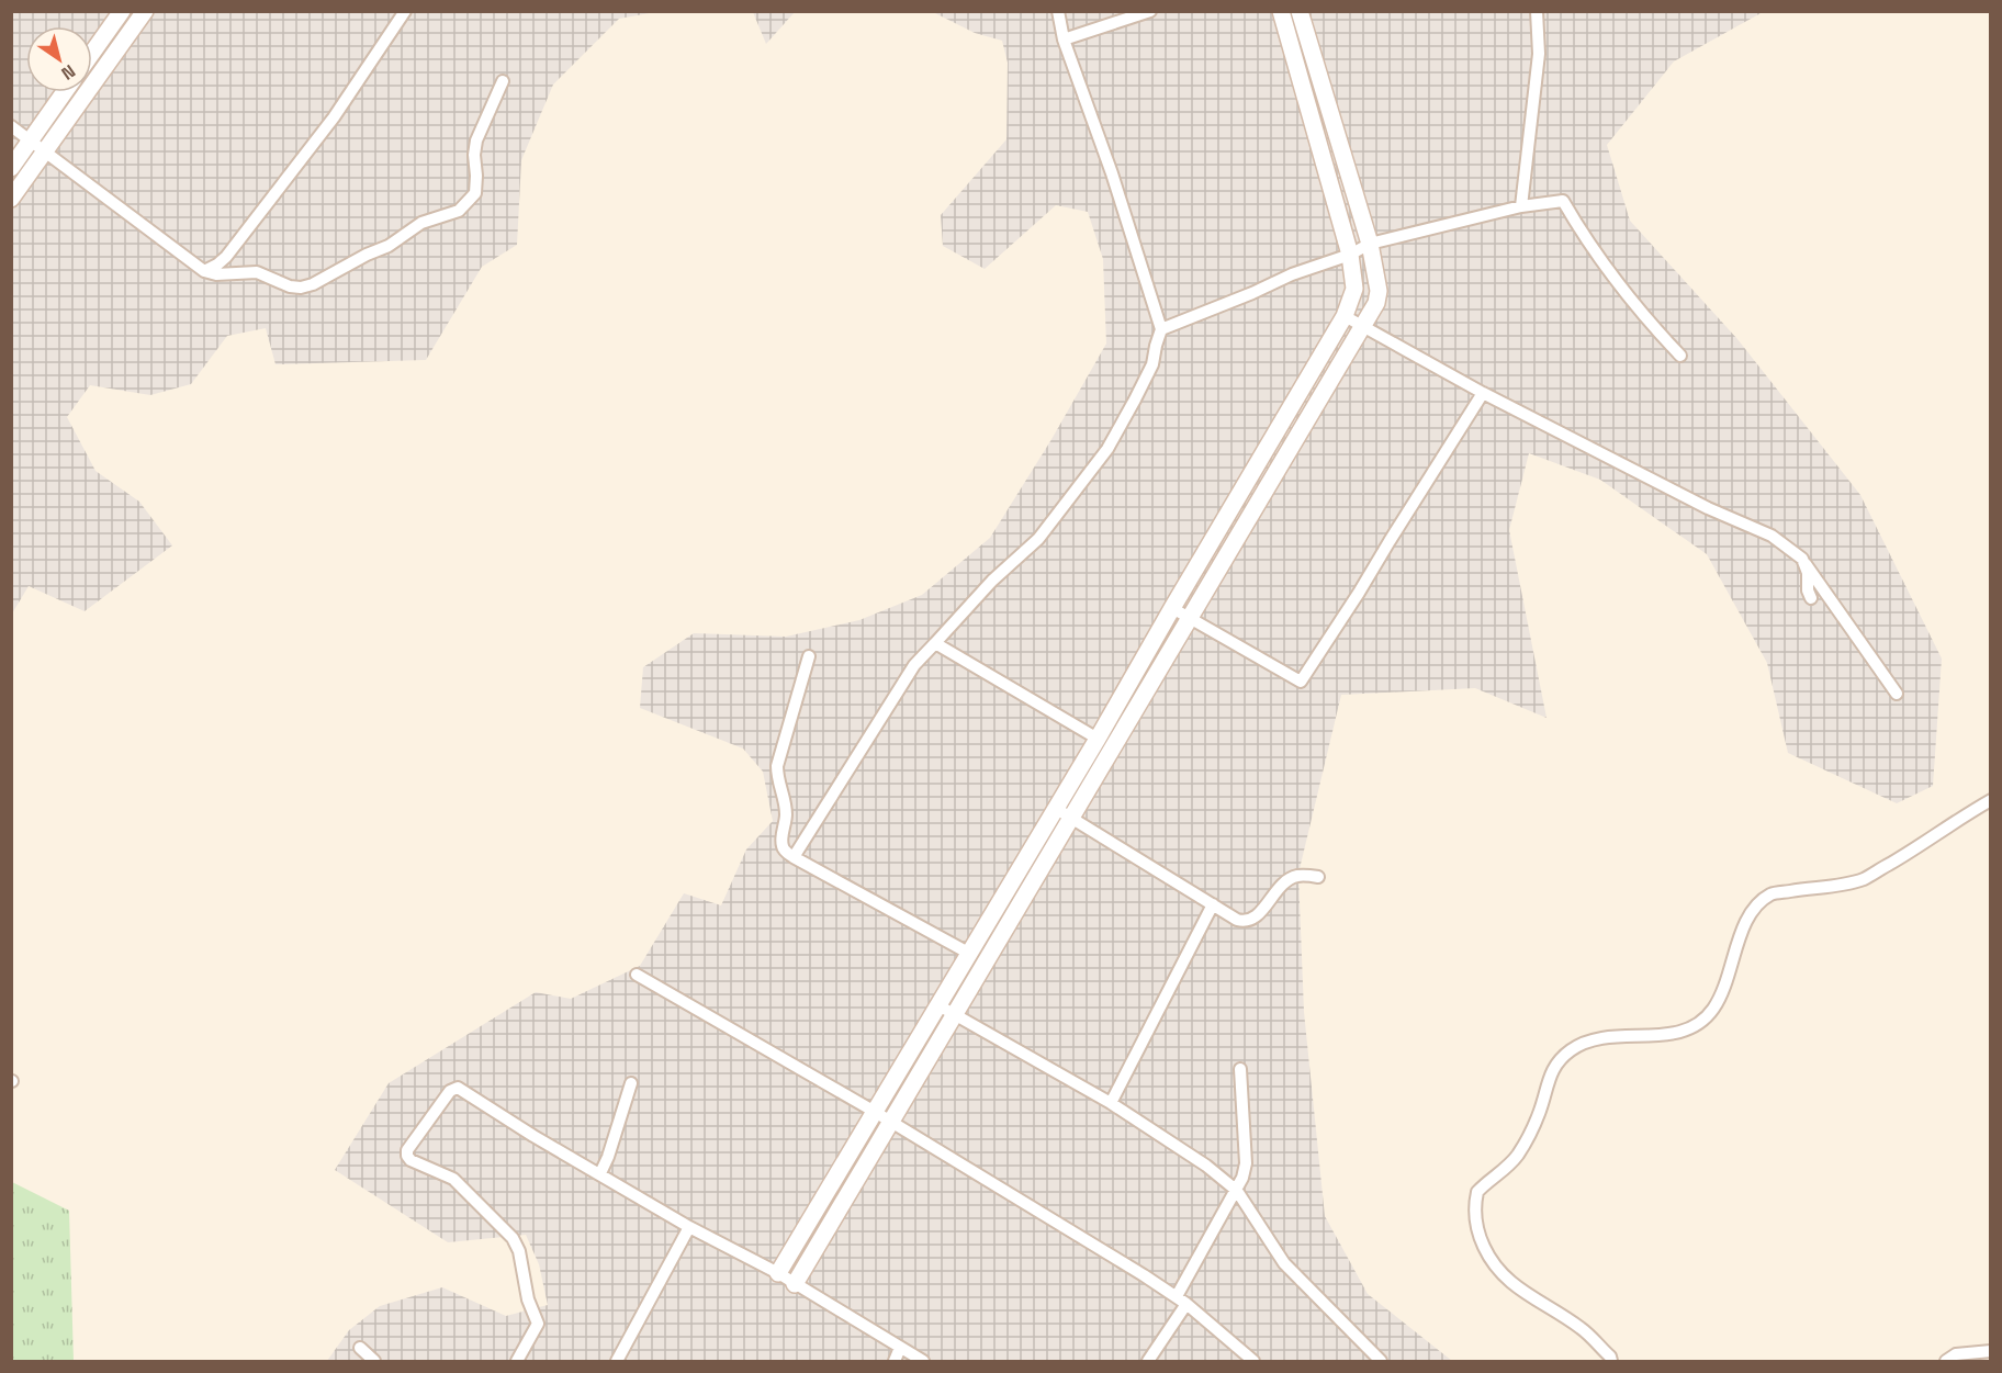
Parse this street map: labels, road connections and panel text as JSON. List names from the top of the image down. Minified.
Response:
{"north":"bottom right"}
